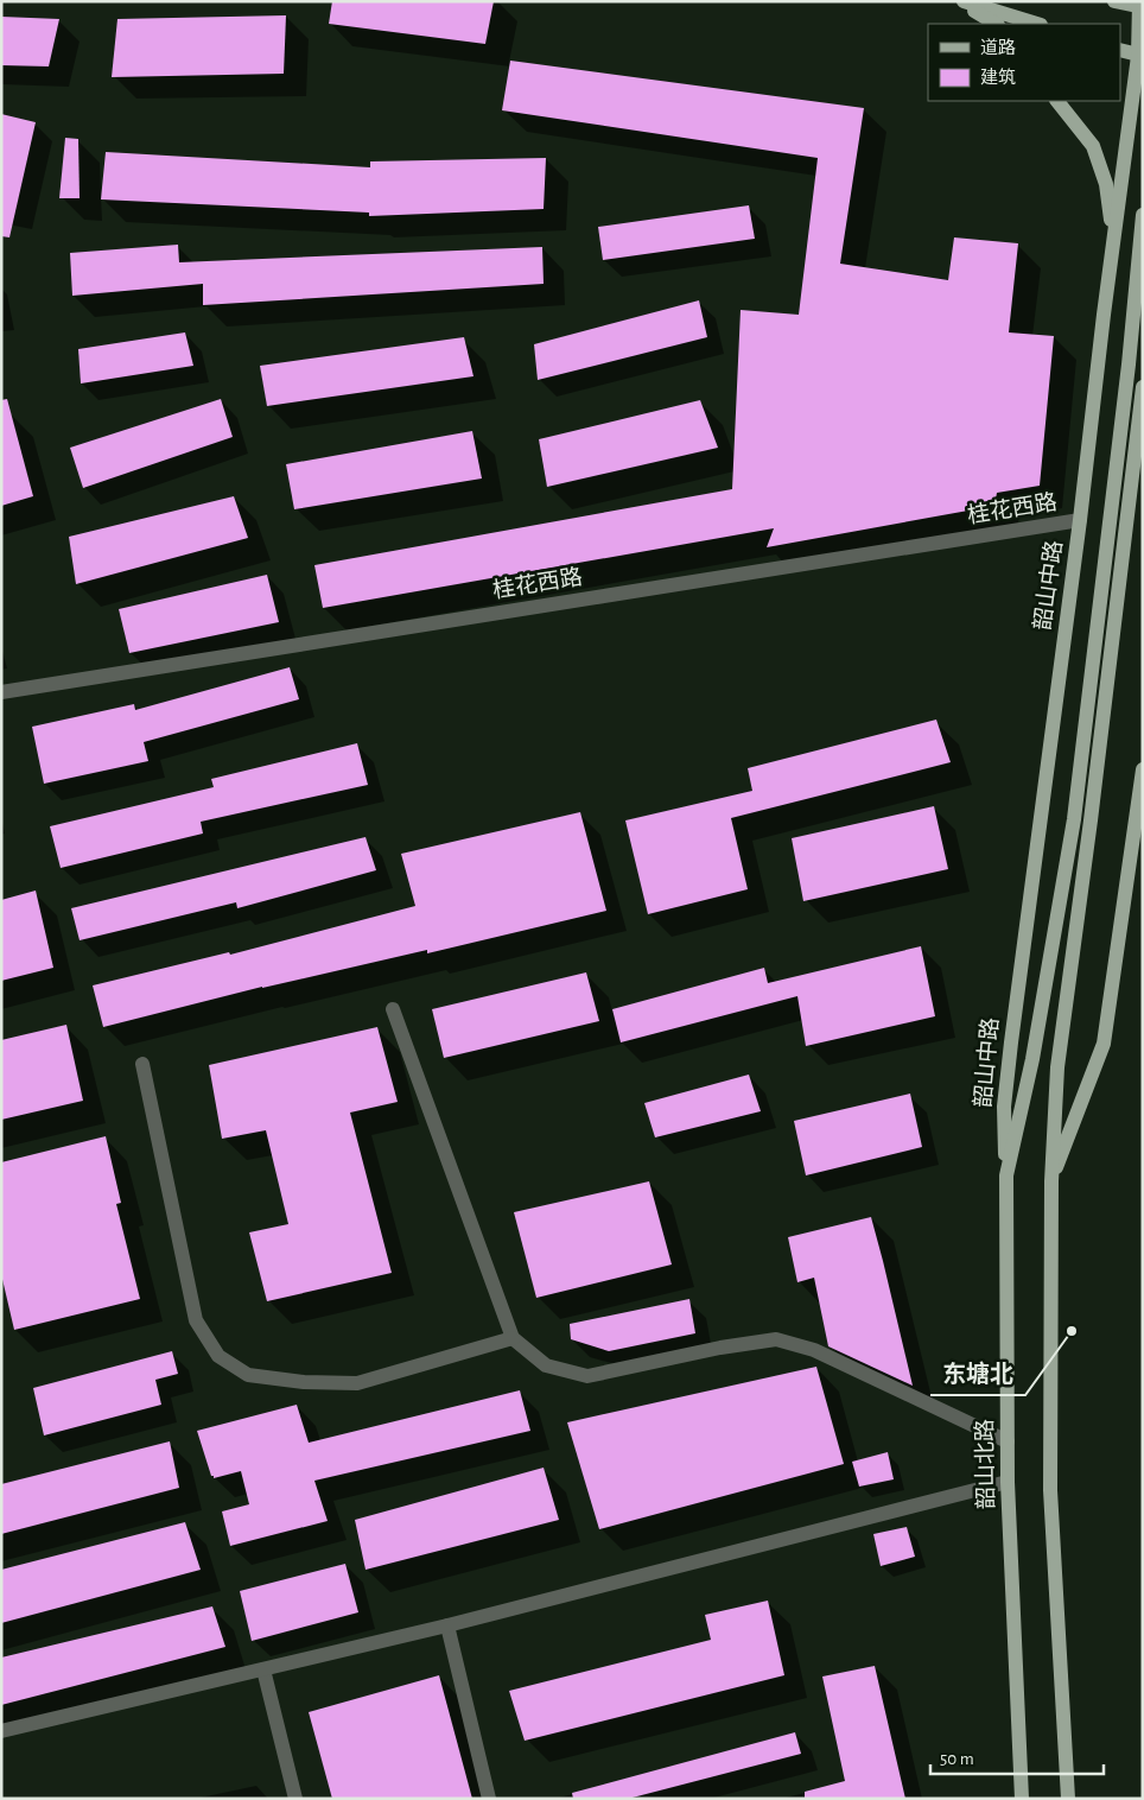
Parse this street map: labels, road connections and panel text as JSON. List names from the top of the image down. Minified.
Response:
{"streets":{"main road":["韶山中路","韶山北路"],"street":["桂花西路"]},"crossings":[["桂花西路","韶山中路"],["韶山中路","韶山北路"]],"places":["东塘北"],"legend":["道路","建筑"],"scale_bar":"50 m"}
